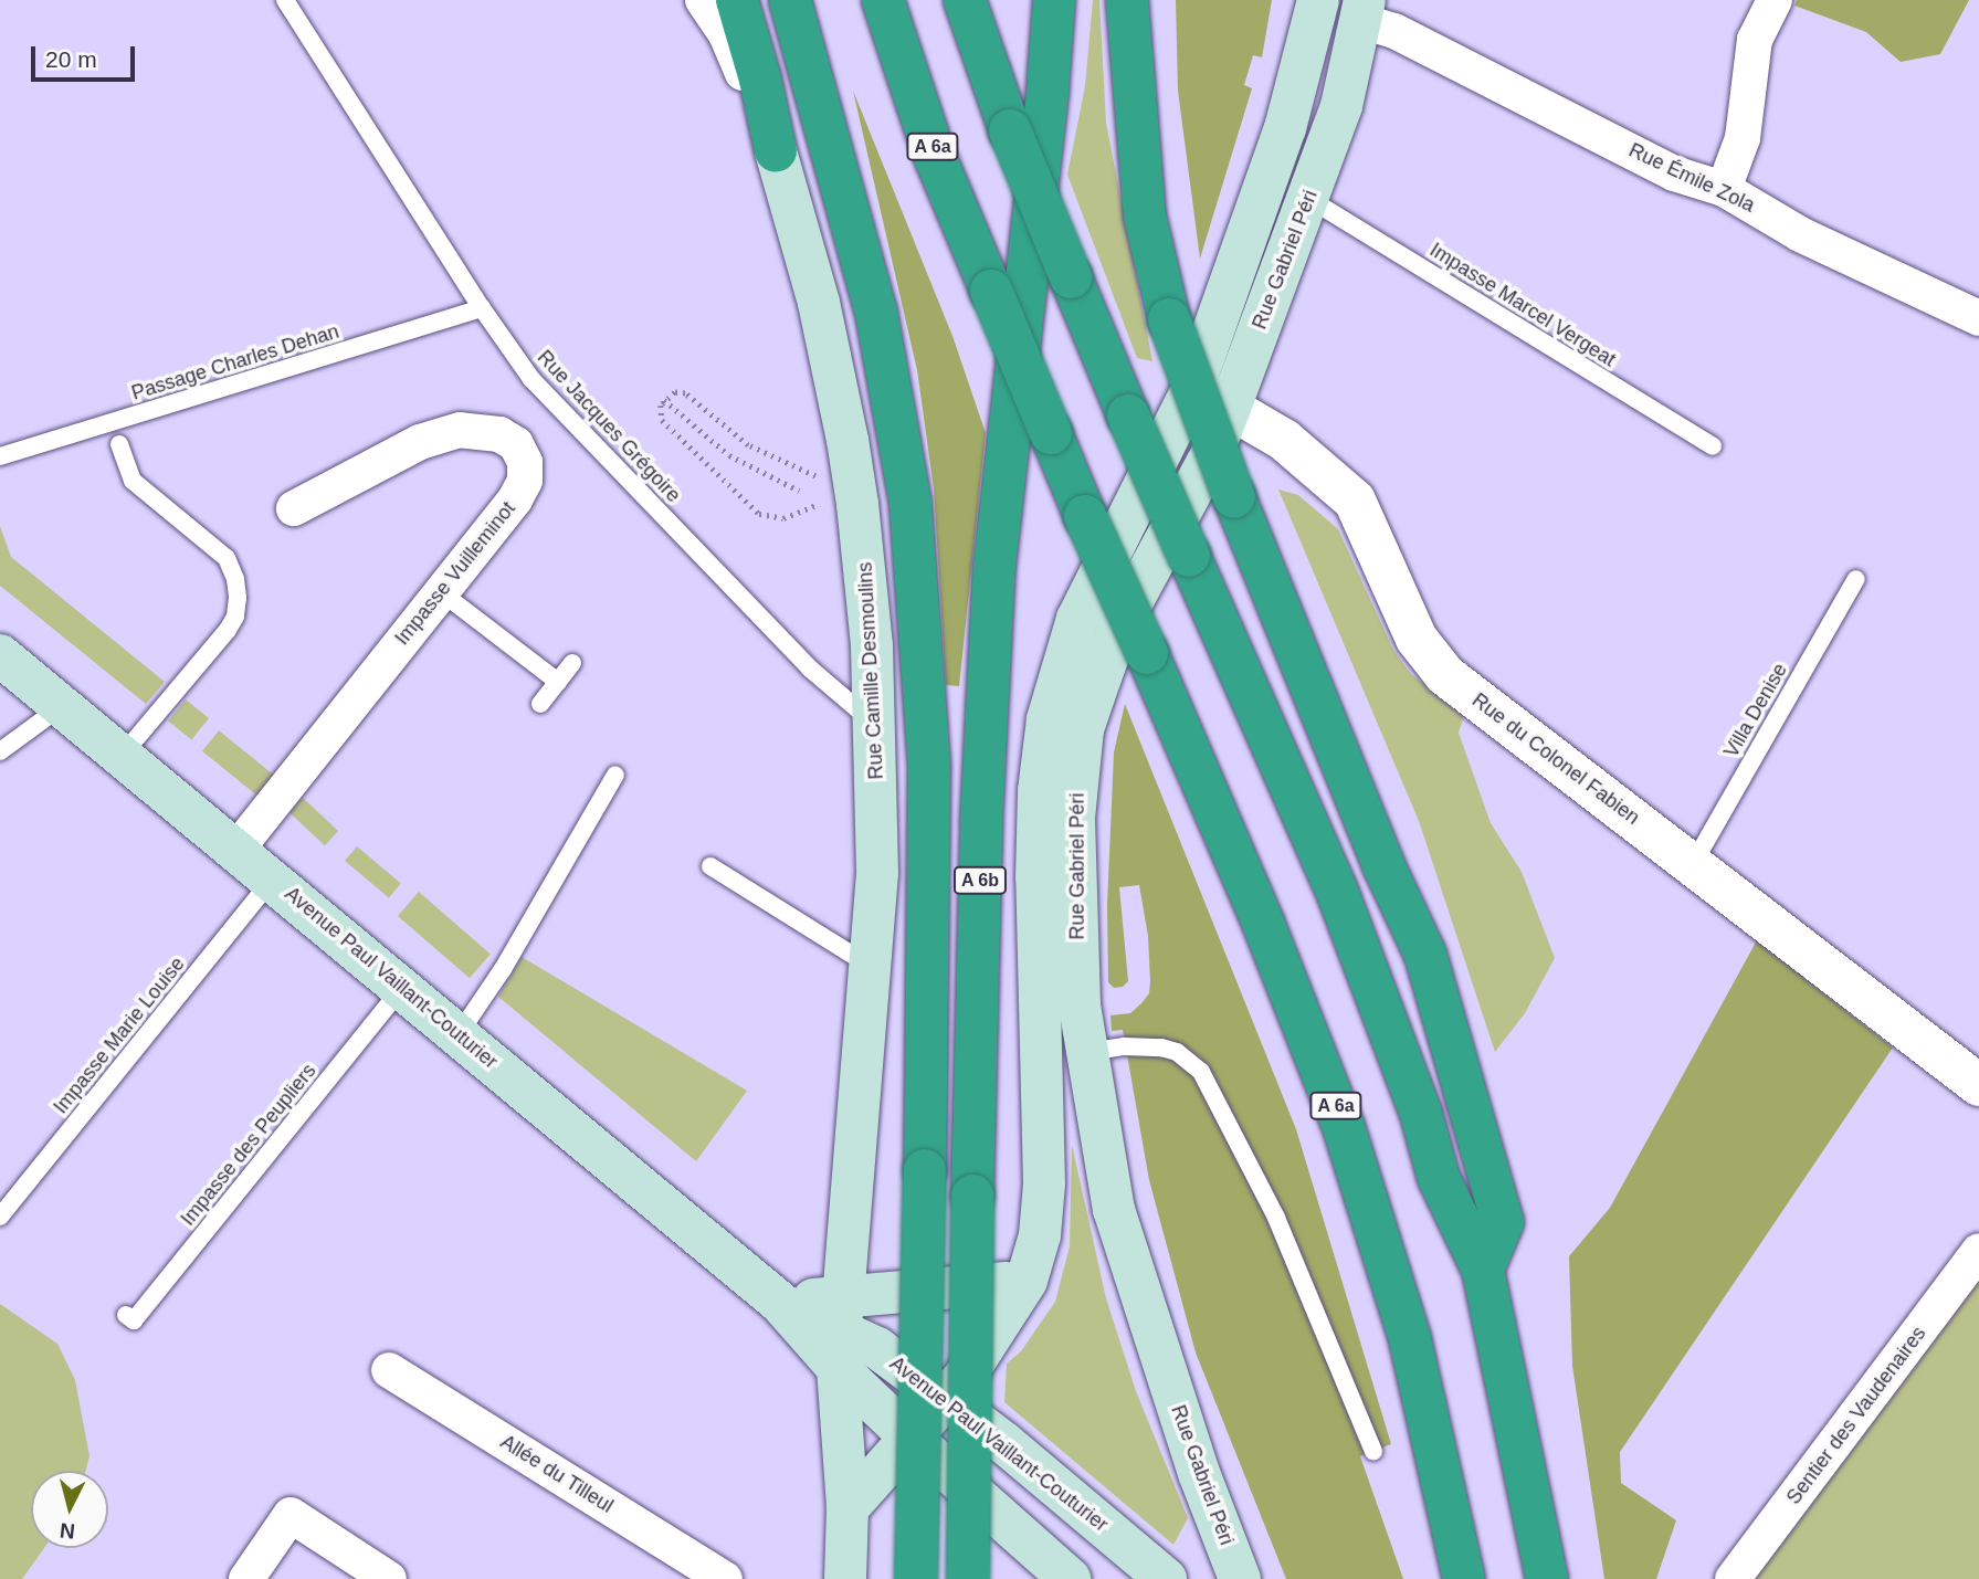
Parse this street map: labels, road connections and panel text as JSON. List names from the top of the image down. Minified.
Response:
{"streets":{"highway":["A 6a","A 6b"],"main road":["Rue Gabriel Péri","Rue Camille Desmoulins","Avenue Paul Vaillant-Couturier"],"street":["Rue Émile Zola","Impasse Vuilleminot","Rue du Colonel Fabien","Sentier des Vaudenaires","Allée du Tilleul"],"lane":["Impasse Marcel Vergeat","Passage Charles Dehan","Rue Jacques Grégoire","Villa Denise","Impasse Marie Louise","Impasse des Peupliers"]},"crossings":[["Rue Émile Zola","Rue Gabriel Péri"],["Rue Gabriel Péri","Impasse Marcel Vergeat"],["Rue Gabriel Péri","Rue du Colonel Fabien"],["Rue Gabriel Péri","Avenue Paul Vaillant-Couturier"],["Passage Charles Dehan","Rue Jacques Grégoire"],["Rue Jacques Grégoire","Rue Camille Desmoulins"],["Impasse Vuilleminot","Avenue Paul Vaillant-Couturier"],["Rue Camille Desmoulins","Avenue Paul Vaillant-Couturier"],["Villa Denise","Rue du Colonel Fabien"],["Avenue Paul Vaillant-Couturier","Impasse Marie Louise"],["Avenue Paul Vaillant-Couturier","Impasse des Peupliers"]],"scale_bar":"20 m","north":"bottom"}
